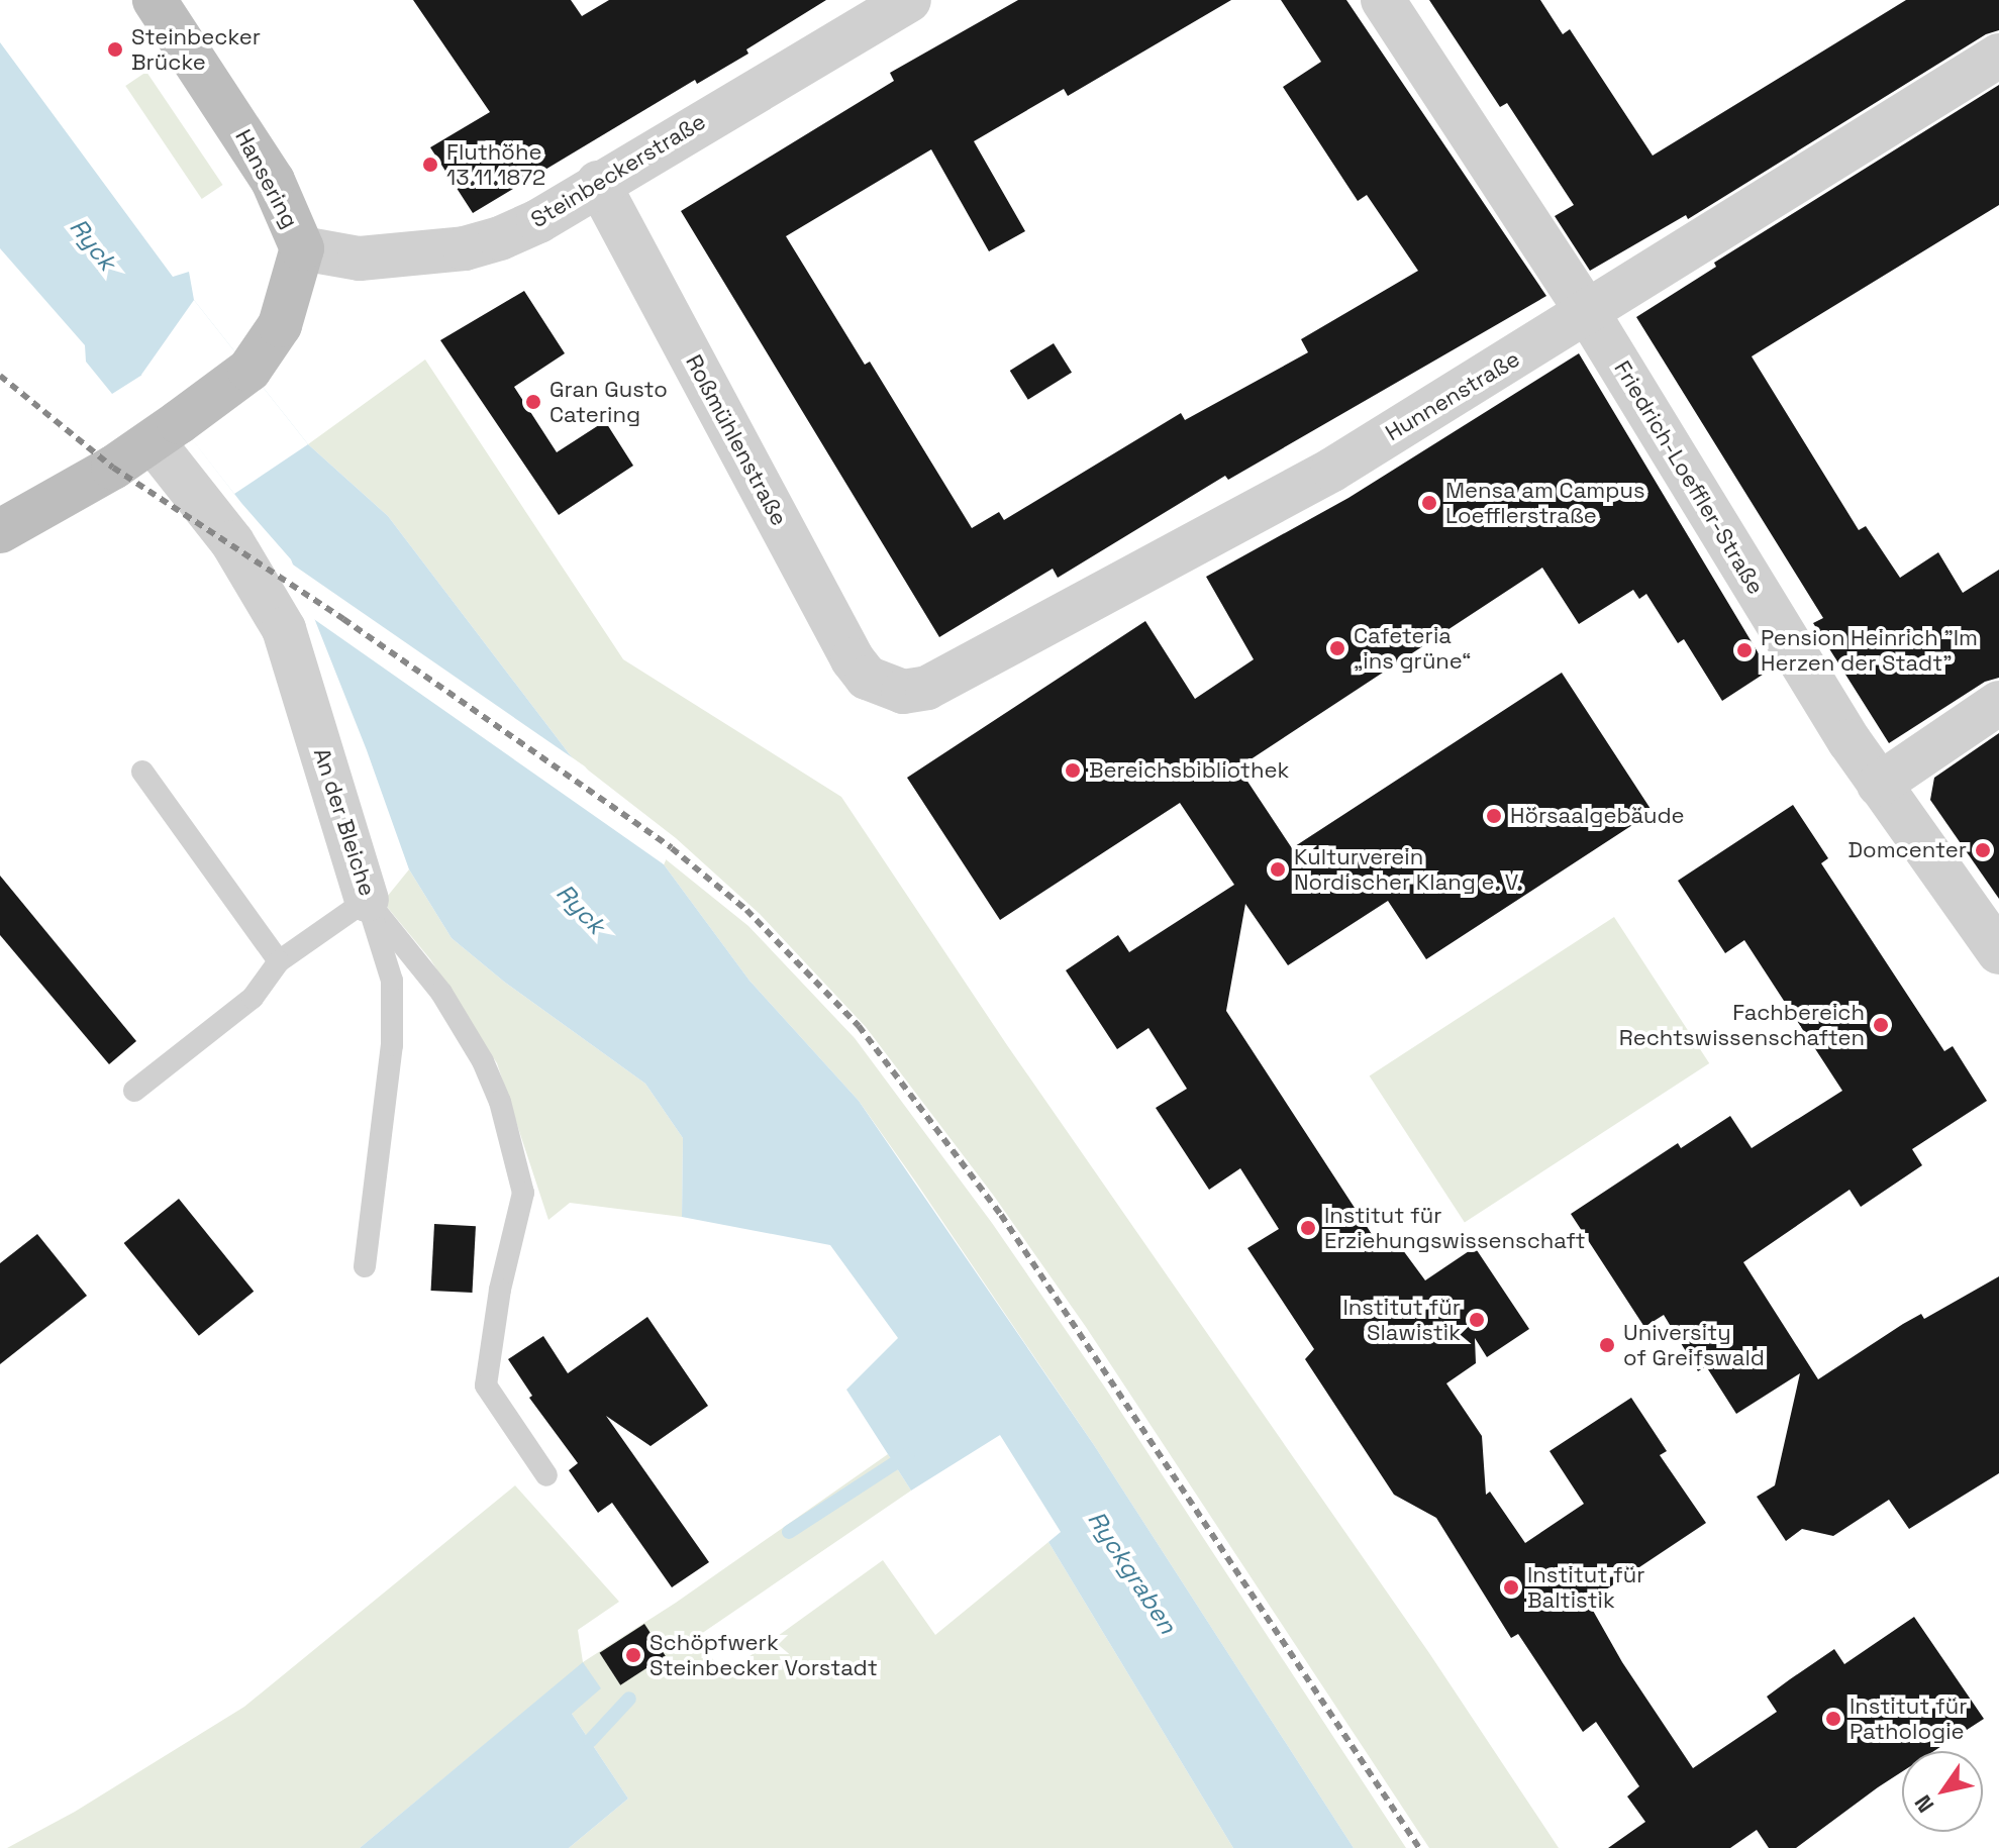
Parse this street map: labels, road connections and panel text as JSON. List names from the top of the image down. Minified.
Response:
{"streets":{"main road":["Hansering"],"street":["Steinbeckerstraße","Hunnenstraße","Roßmühlenstraße","Friedrich-Loeffler-Straße","An der Bleiche"]},"crossings":[["Steinbeckerstraße","Hansering"],["Steinbeckerstraße","Roßmühlenstraße"],["Hansering","An der Bleiche"],["Hunnenstraße","Roßmühlenstraße"],["Hunnenstraße","Friedrich-Loeffler-Straße"]],"water":["Ryck","Ryckgraben"],"places":["Steinbecker Brücke","Fluthöhe 13.11.1872","Gran Gusto Catering","Mensa am Campus Loefflerstraße","Cafeteria „ins grüne“","Pension Heinrich \"Im Herzen der Stadt\"","Bereichsbibliothek","Hörsaalgebäude","Domcenter","Kulturverein Nordischer Klang e. V.","Fachbereich Rechtswissenschaften","Institut für Erziehungswissenschaft","Institut für Slawistik","University of Greifswald","Institut für Baltistik","Schöpfwerk Steinbecker Vorstadt","Institut für Pathologie"],"north":"bottom left"}
